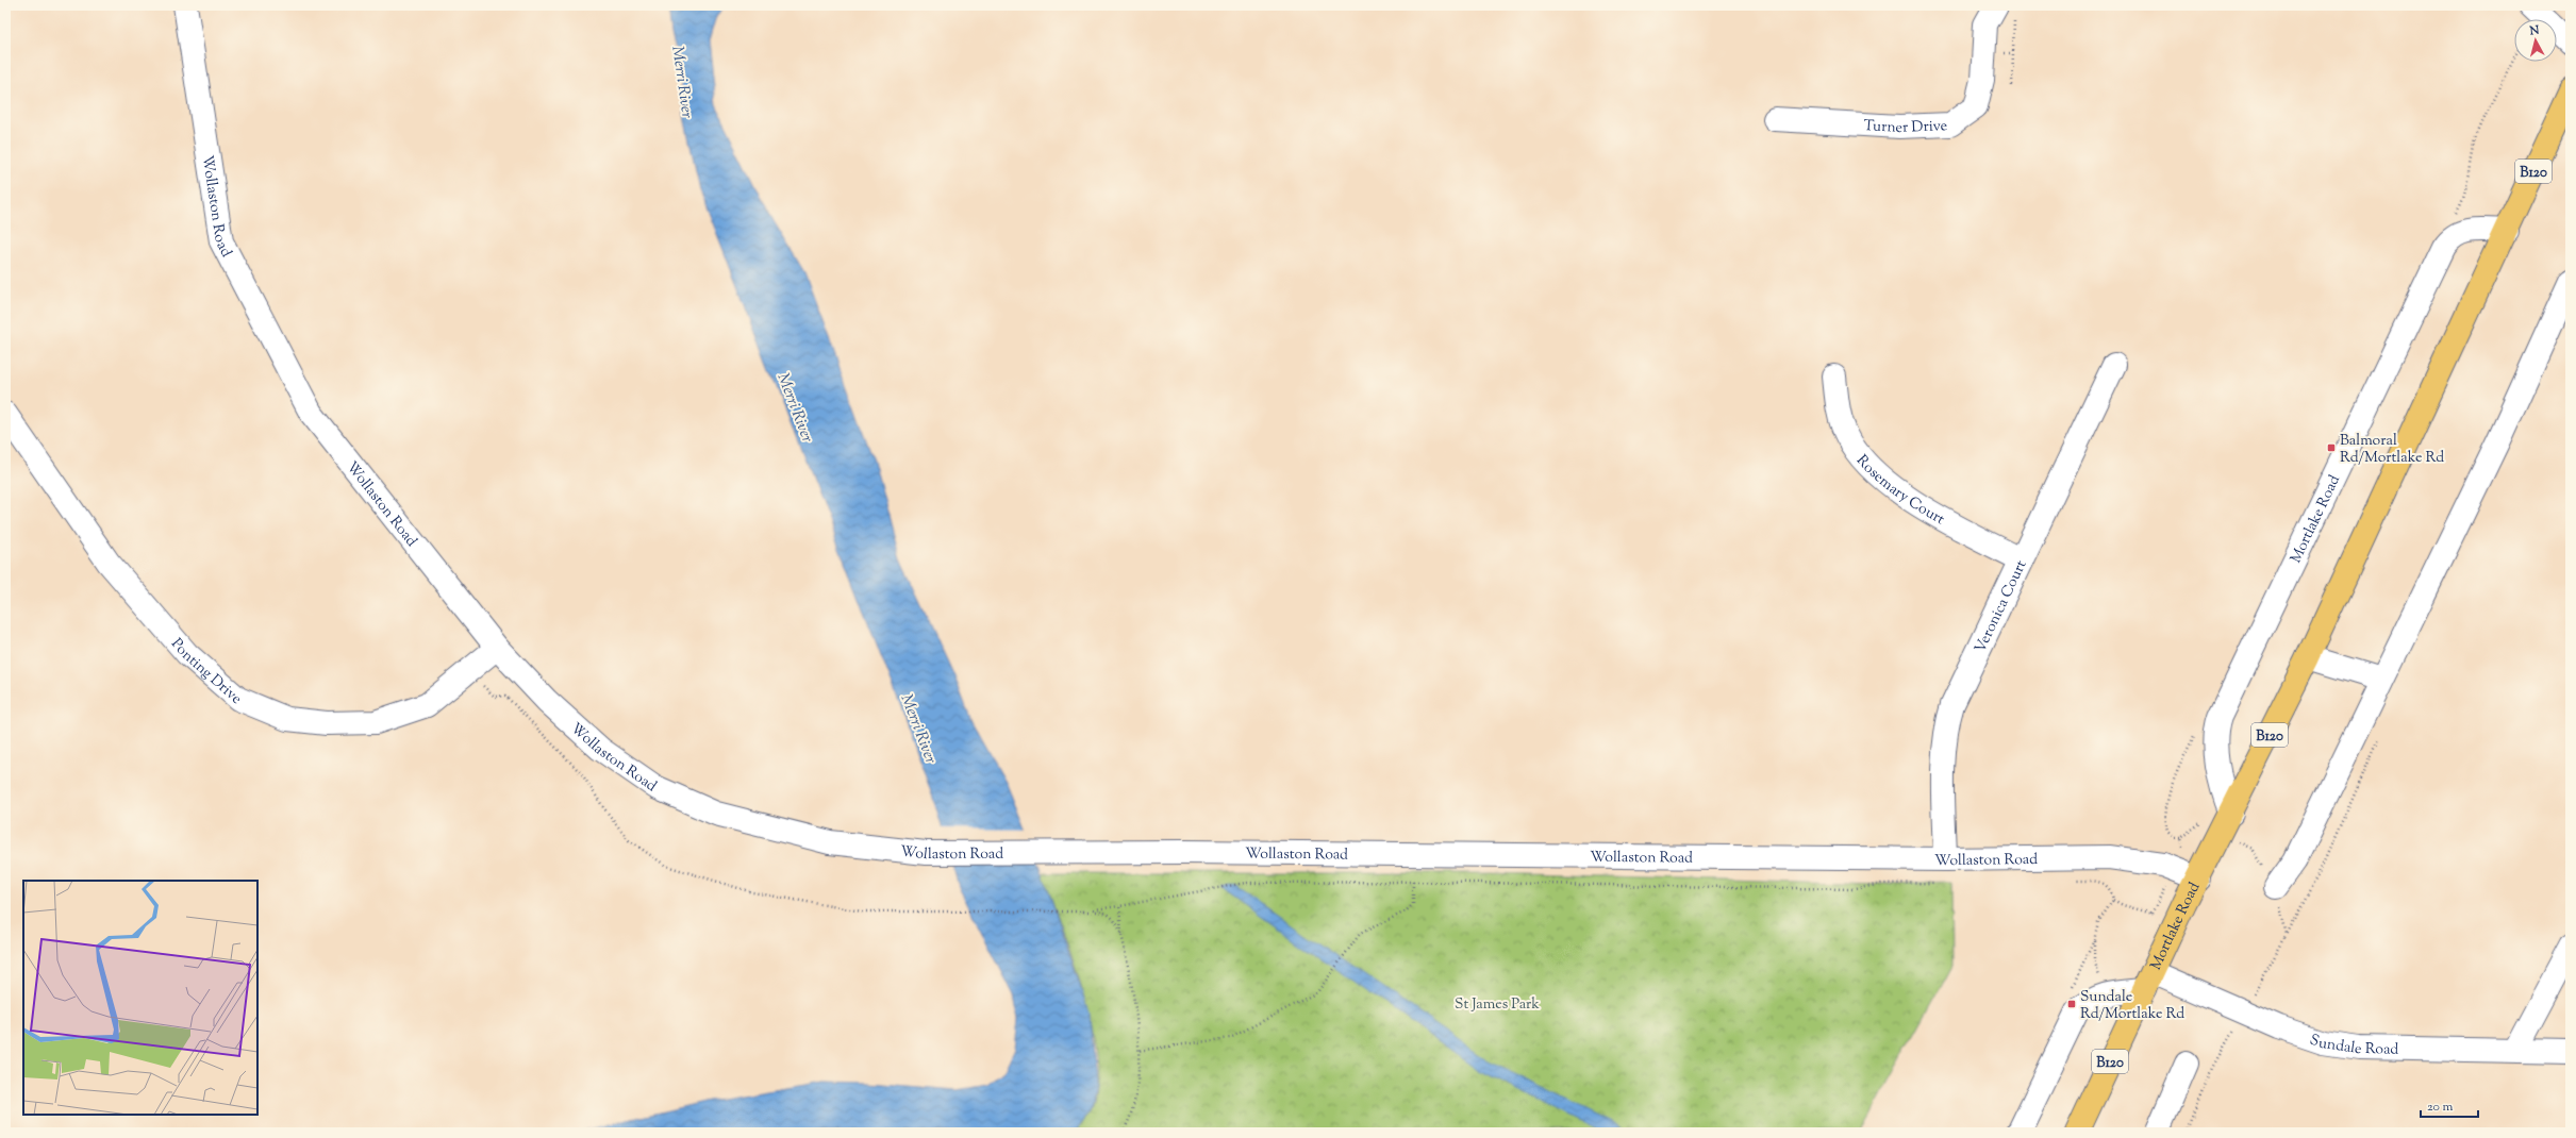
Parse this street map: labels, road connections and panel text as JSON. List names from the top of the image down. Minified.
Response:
{"streets":{"main road":["B120","Mortlake Road"],"street":["Turner Drive","Wollaston Road","Rosemary Court","Veronica Court","Ponting Drive","Sundale Road"]},"crossings":[["Wollaston Road","Mortlake Road"],["Wollaston Road","Veronica Court"],["Wollaston Road","Ponting Drive"],["Rosemary Court","Veronica Court"],["Mortlake Road","Sundale Road"]],"water":["Merri River"],"parks":["St James Park"],"places":{"transit":["Balmoral Rd/Mortlake Rd","Sundale Rd/Mortlake Rd"]},"scale_bar":"20 m","north":"top"}
